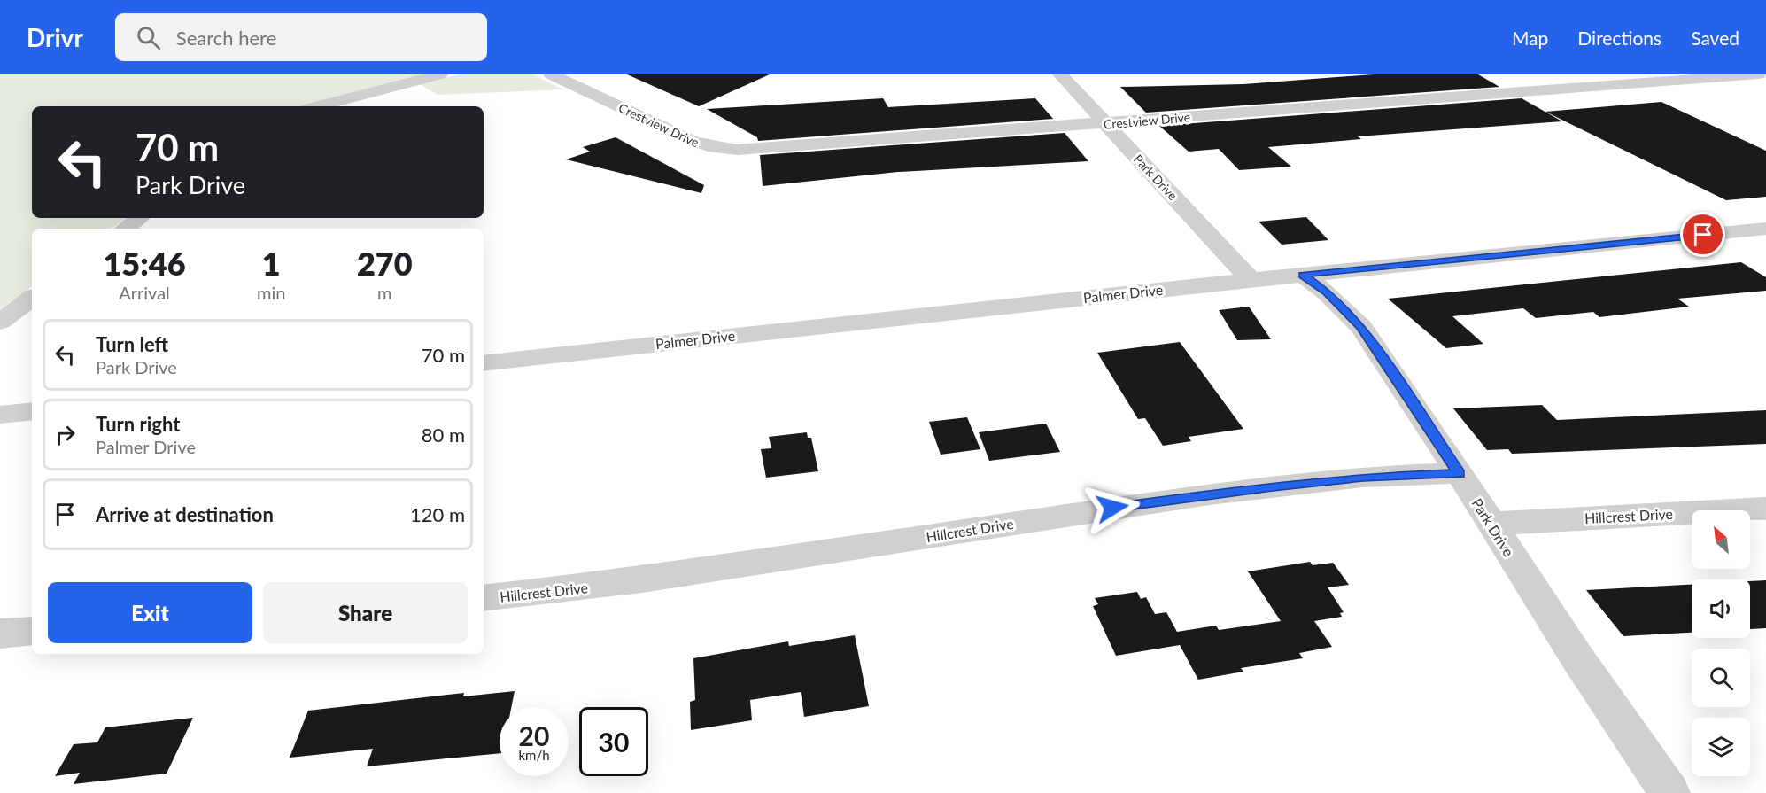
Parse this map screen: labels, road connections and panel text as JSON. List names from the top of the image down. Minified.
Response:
{"streets":{"street":["Crestview Drive","Park Drive","Palmer Drive","Hillcrest Drive"]},"crossings":[["Crestview Drive","Park Drive"],["Park Drive","Palmer Drive"],["Park Drive","Hillcrest Drive"]],"north":"top left","page":{"header":"Drivr","search":"Search here","nav":["Map","Directions","Saved"],"turn":["70 m","Park Drive"],"eta":["15:46","Arrival","1","min","270","m"],"list":[{"name":"Turn left","note":"Park Drive","value":"70 m"},{"name":"Turn right","note":"Palmer Drive","value":"80 m"},{"name":"Arrive at destination","value":"120 m"}],"buttons":["Exit","Share"],"speed":"20 km/h","limit":"30"}}
